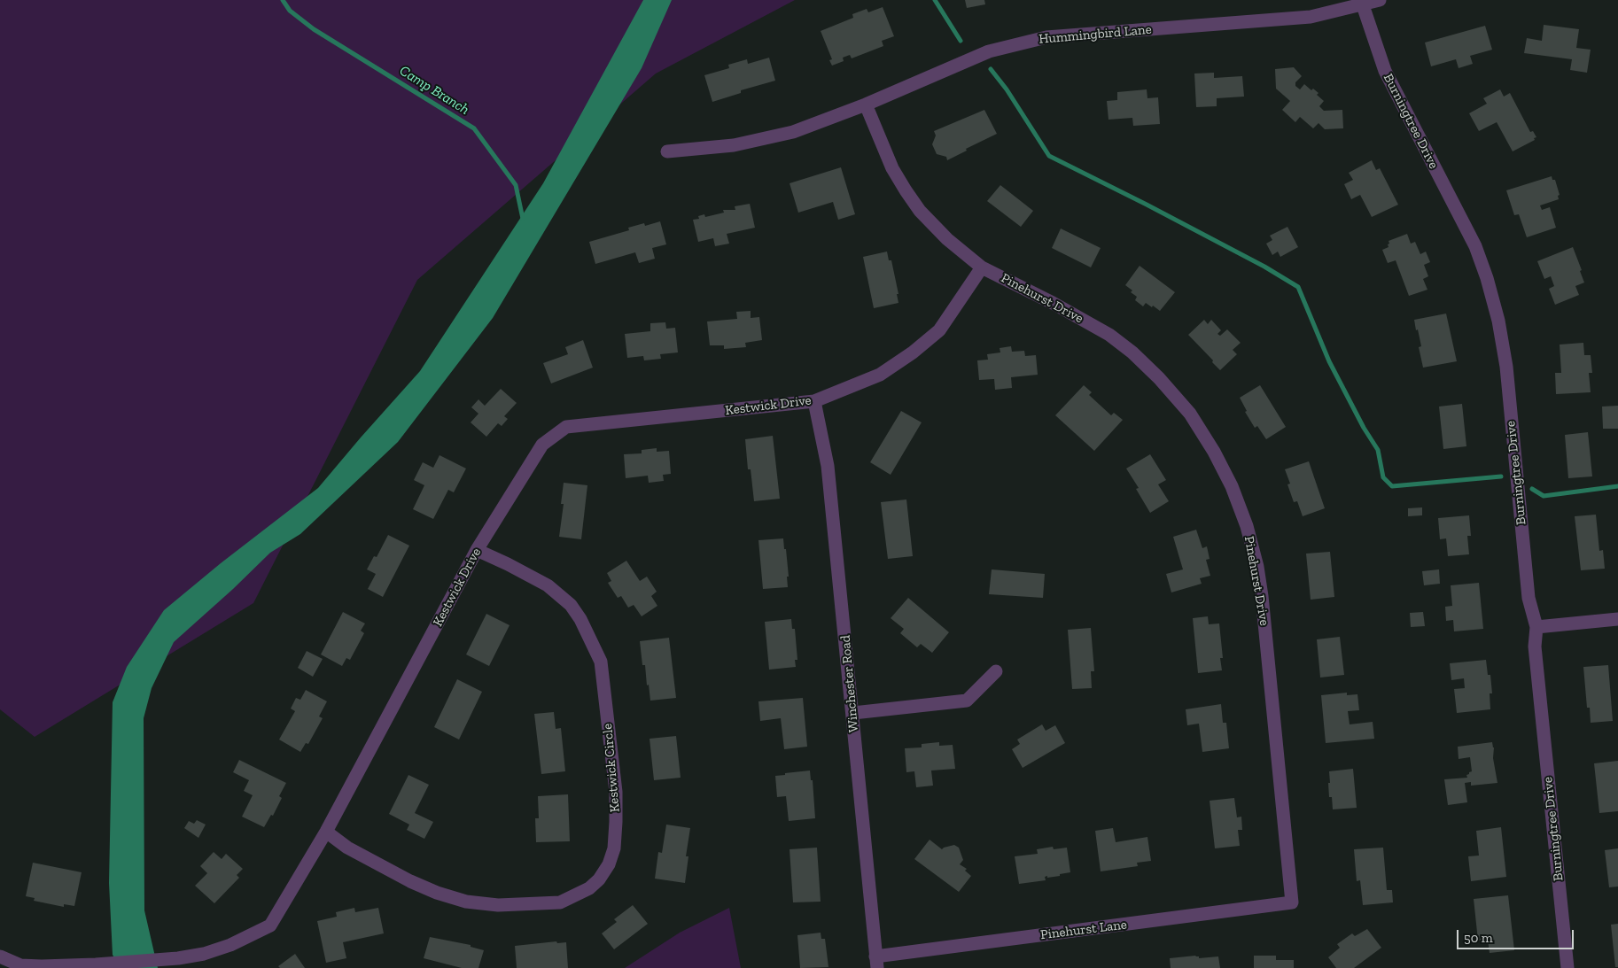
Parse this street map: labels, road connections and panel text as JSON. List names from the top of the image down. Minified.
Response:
{"streets":{"street":["Hummingbird Lane","Burningtree Drive","Pinehurst Drive","Kestwick Drive","Winchester Road","Kestwick Circle","Pinehurst Lane"]},"crossings":[["Hummingbird Lane","Burningtree Drive"],["Hummingbird Lane","Pinehurst Drive"],["Pinehurst Drive","Kestwick Drive"],["Pinehurst Drive","Pinehurst Lane"],["Kestwick Drive","Winchester Road"],["Kestwick Drive","Kestwick Circle"],["Winchester Road","Pinehurst Lane"]],"water":["Camp Branch"],"scale_bar":"50 m"}
